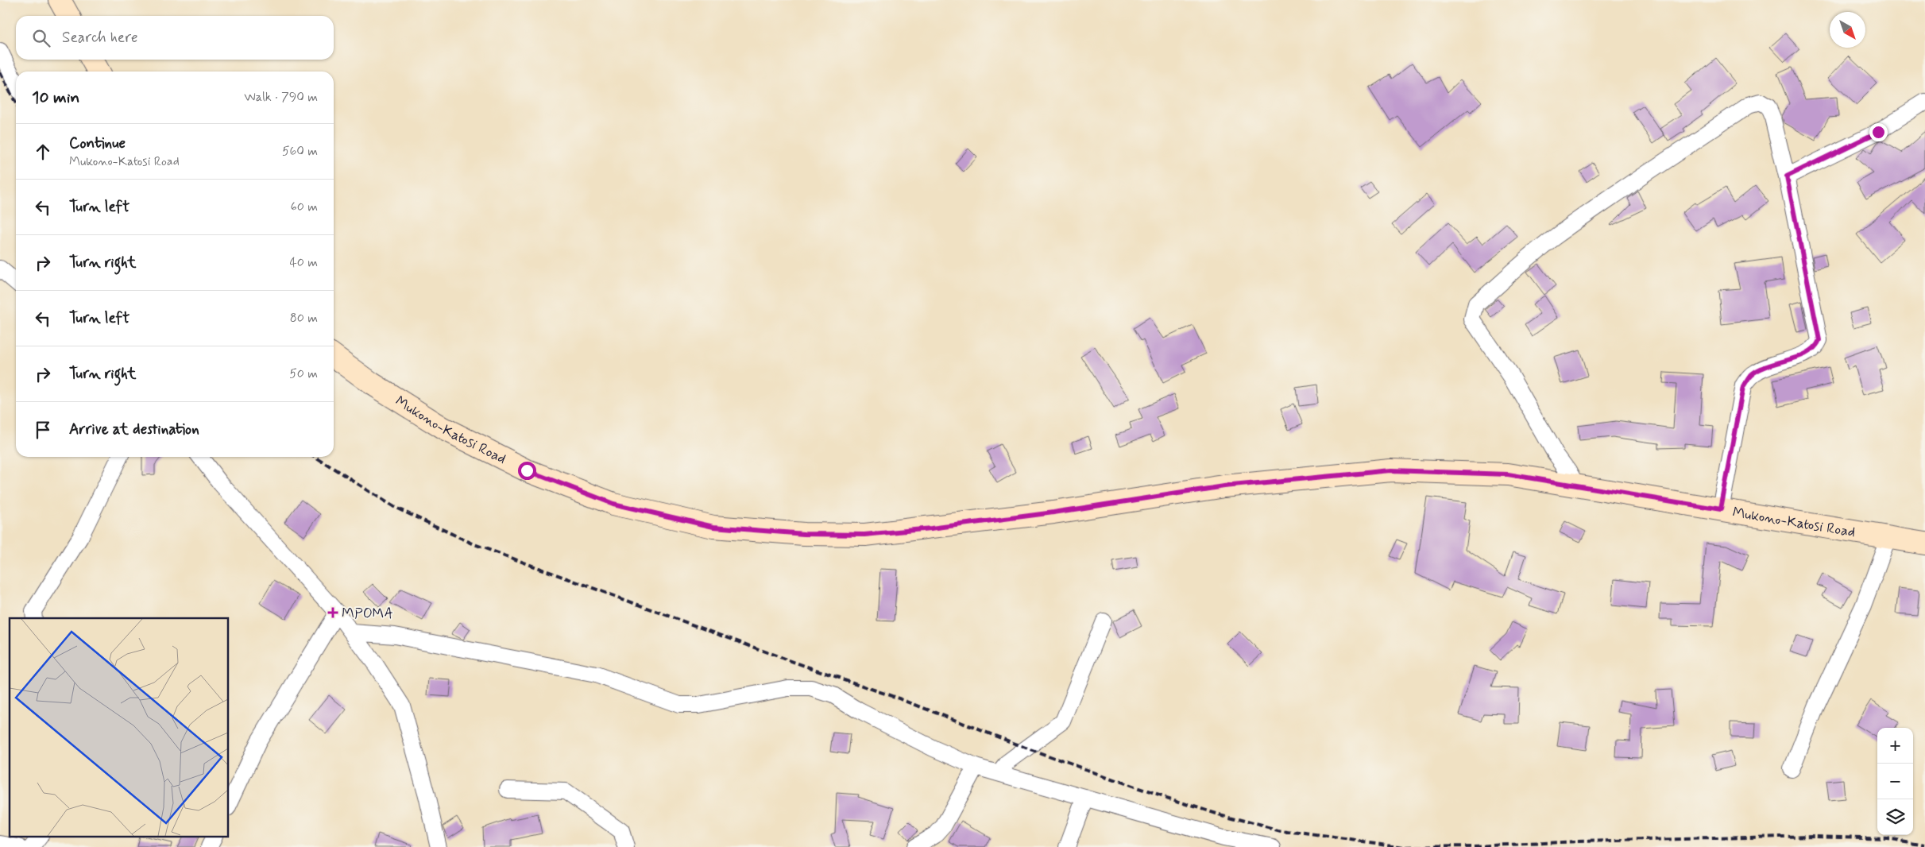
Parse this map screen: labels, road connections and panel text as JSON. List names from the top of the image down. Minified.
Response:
{"streets":{"main road":["Mukono-Katosi Road"]},"places":{"health":["MPOMA"]},"north":"bottom right","page":{"search":"Search here","heading":["10 min","Walk · 790 m"],"list":[["Continue","Mukono-Katosi Road","560 m"],["Turn left","60 m"],["Turn right","40 m"],["Turn left","80 m"],["Turn right","50 m"],"Arrive at destination"],"map_buttons":["+","−"]}}
